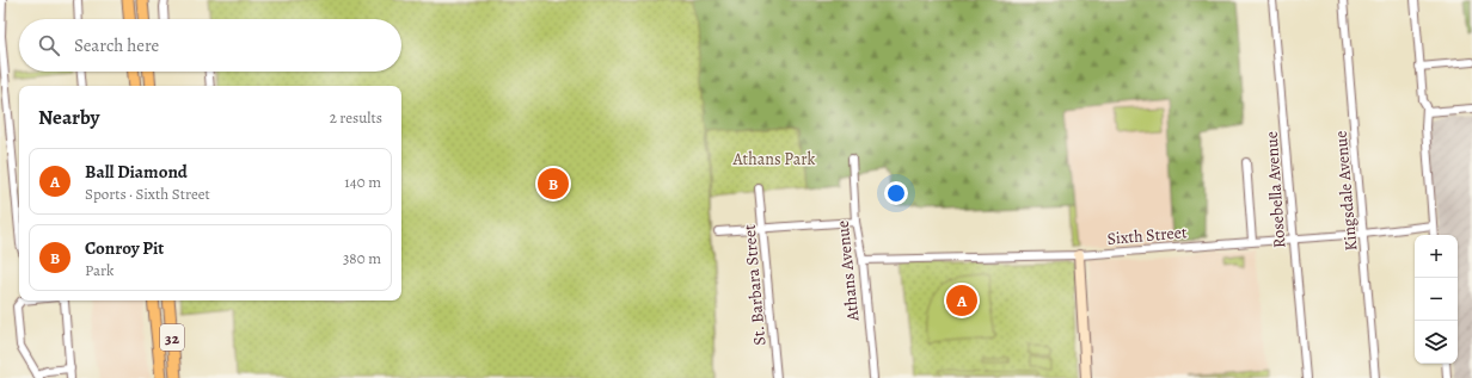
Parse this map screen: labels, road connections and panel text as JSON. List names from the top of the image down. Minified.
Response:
{"streets":{"main road":["32"],"street":["Rosebella Avenue","Kingsdale Avenue","Sixth Street","Athans Avenue","St. Barbara Street"]},"crossings":[["Rosebella Avenue","Sixth Street"],["Kingsdale Avenue","Sixth Street"],["Sixth Street","Athans Avenue"]],"parks":["Athans Park"],"page":{"search":"Search here","heading":["Nearby","2 results"],"list":[{"mark":"A","name":"Ball Diamond","note":"Sports · Sixth Street","value":"140 m"},{"mark":"B","name":"Conroy Pit","note":"Park","value":"380 m"}],"pins":["B","A"],"map_buttons":["+","−"]}}
